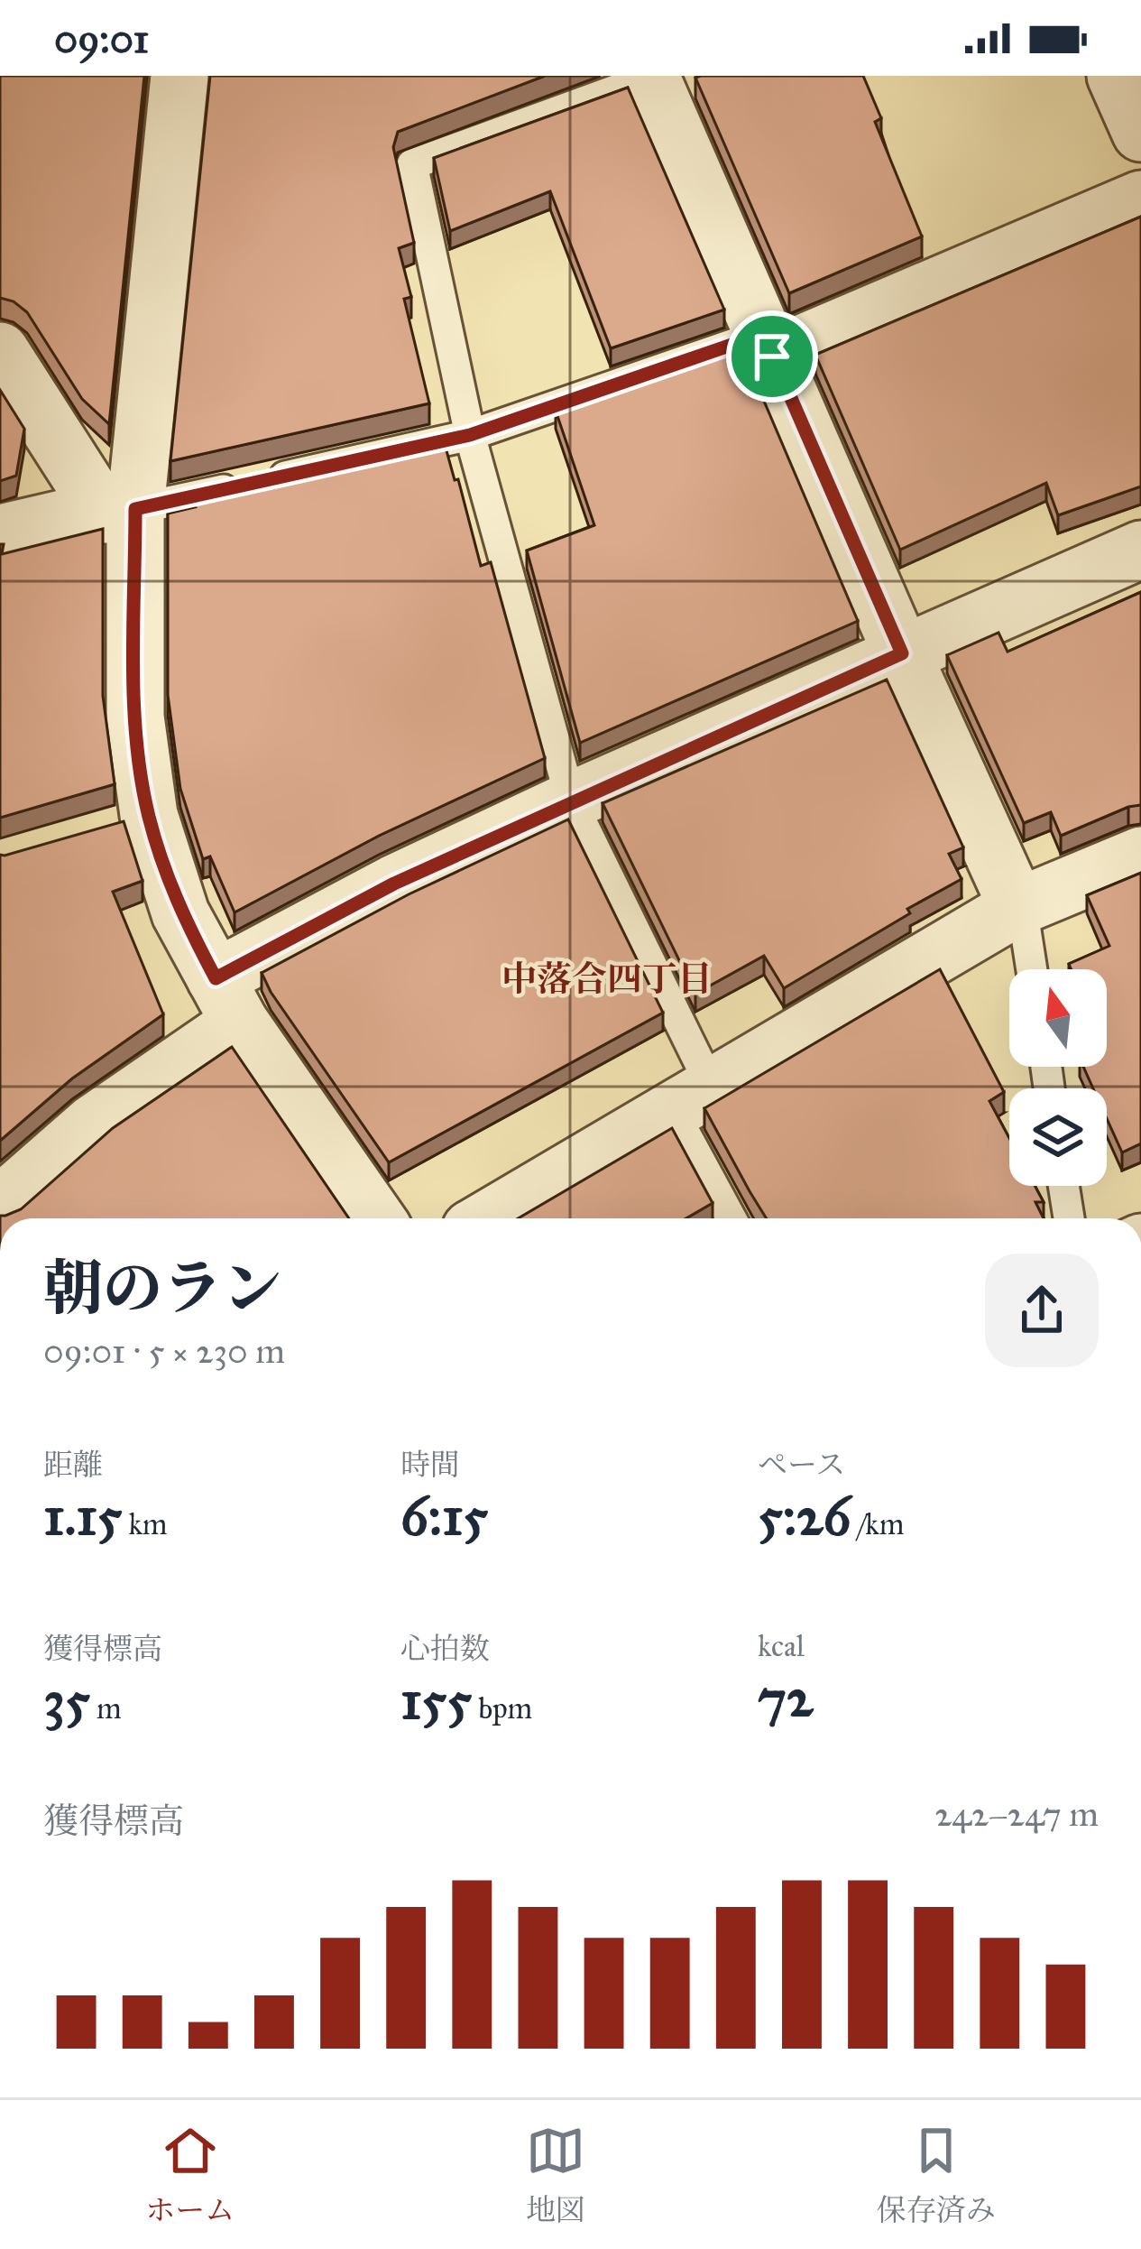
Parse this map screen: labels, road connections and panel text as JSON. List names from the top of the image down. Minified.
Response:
{"districts":["中落合四丁目"],"north":"top","page":{"status":"09:01","heading":["朝のラン","09:01 · 5 × 230 m"],"stats":[["距離","1.15 km"],["時間","6:15"],["ペース","5:26 /km"],["獲得標高","35 m"],["心拍数","155 bpm"],["kcal","72"]],"chart":["獲得標高","242–247 m"],"tabs":["ホーム","地図","保存済み"]}}
